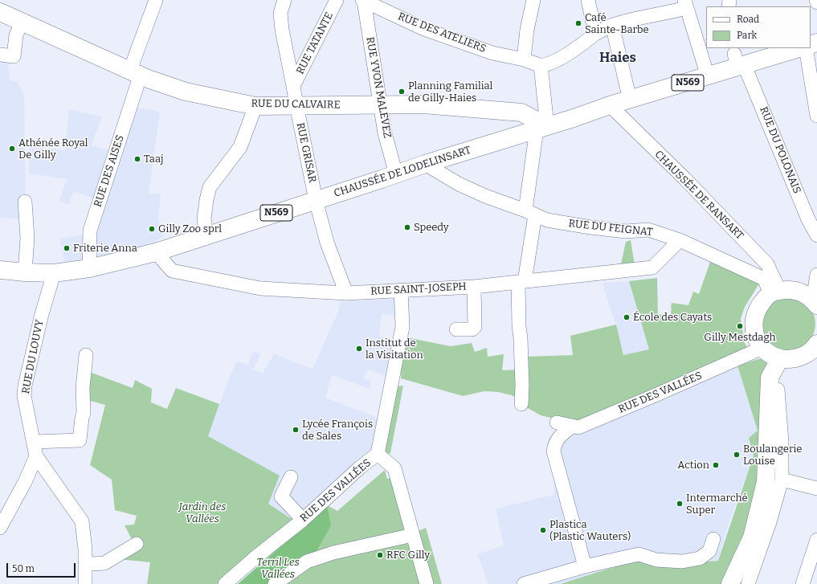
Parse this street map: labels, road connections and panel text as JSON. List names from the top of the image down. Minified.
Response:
{"streets":{"main road":["N569","RUE DU CALVAIRE","CHAUSSÉE DE LODELINSART"],"street":["RUE DES ATELIERS","RUE TATANTE","RUE YVON MALEVEZ","RUE DU POLONAIS","RUE GRISAR","RUE DES AISES","CHAUSSÉE DE RANSART","RUE DU FEIGNAT","RUE SAINT-JOSEPH","RUE DU LOUVY","RUE DES VALLÉES"]},"crossings":[["RUE DES ATELIERS","RUE YVON MALEVEZ"],["RUE TATANTE","RUE GRISAR"],["RUE YVON MALEVEZ","RUE DU CALVAIRE"],["RUE YVON MALEVEZ","CHAUSSÉE DE LODELINSART"],["RUE DU CALVAIRE","RUE GRISAR"],["RUE DU CALVAIRE","RUE DES AISES"],["RUE DU CALVAIRE","CHAUSSÉE DE LODELINSART"],["RUE DU POLONAIS","CHAUSSÉE DE LODELINSART"],["RUE GRISAR","CHAUSSÉE DE LODELINSART"],["RUE GRISAR","RUE SAINT-JOSEPH"],["RUE DES AISES","CHAUSSÉE DE LODELINSART"],["CHAUSSÉE DE LODELINSART","CHAUSSÉE DE RANSART"],["CHAUSSÉE DE LODELINSART","RUE DU FEIGNAT"],["CHAUSSÉE DE LODELINSART","RUE SAINT-JOSEPH"],["CHAUSSÉE DE LODELINSART","RUE DU LOUVY"],["CHAUSSÉE DE RANSART","RUE DU FEIGNAT"],["RUE DU FEIGNAT","RUE SAINT-JOSEPH"],["RUE SAINT-JOSEPH","RUE DES VALLÉES"]],"districts":["Haies"],"parks":["Jardin des Vallées","Terril Les Vallées"],"places":["Café Sainte-Barbe","Planning Familial de Gilly-Haies","Athénée Royal De Gilly","Taaj","Speedy","Gilly Zoo sprl","Friterie Anna","École des Cayats","Gilly Mestdagh","Institut de la Visitation","Lycée François de Sales","Boulangerie Louise","Action","Intermarché Super","Plastica (Plastic Wauters)","RFC Gilly"],"legend":["Road","Park"],"scale_bar":"50 m"}
